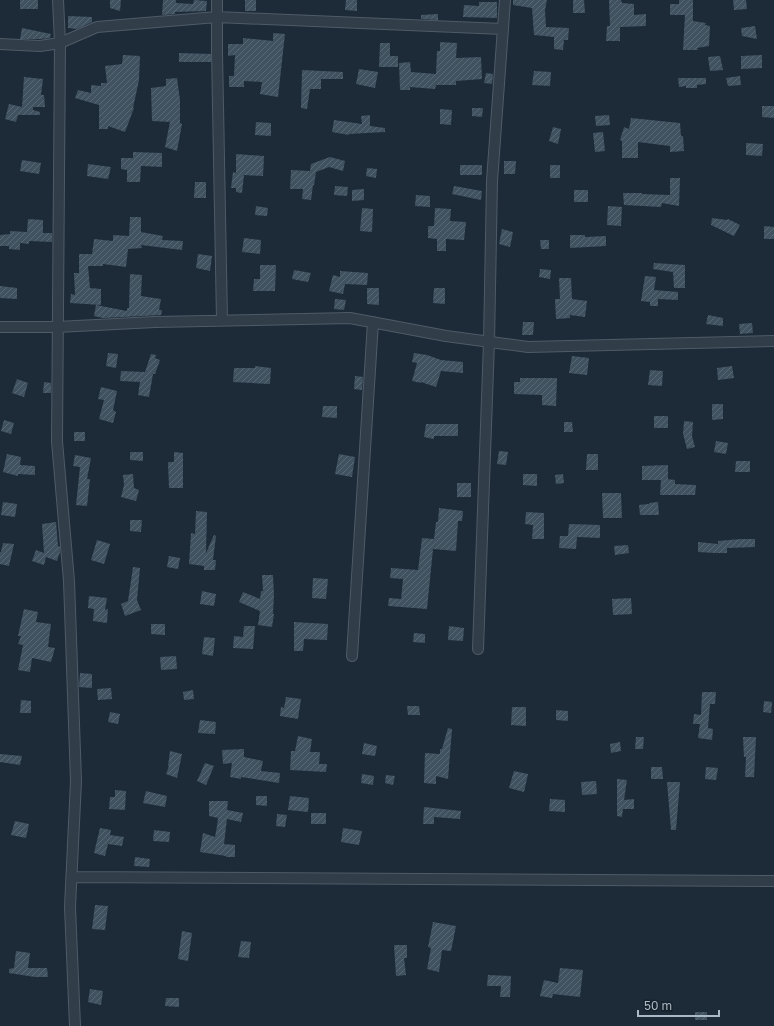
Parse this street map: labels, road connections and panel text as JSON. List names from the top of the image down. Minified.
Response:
{"scale_bar":"50 m"}
